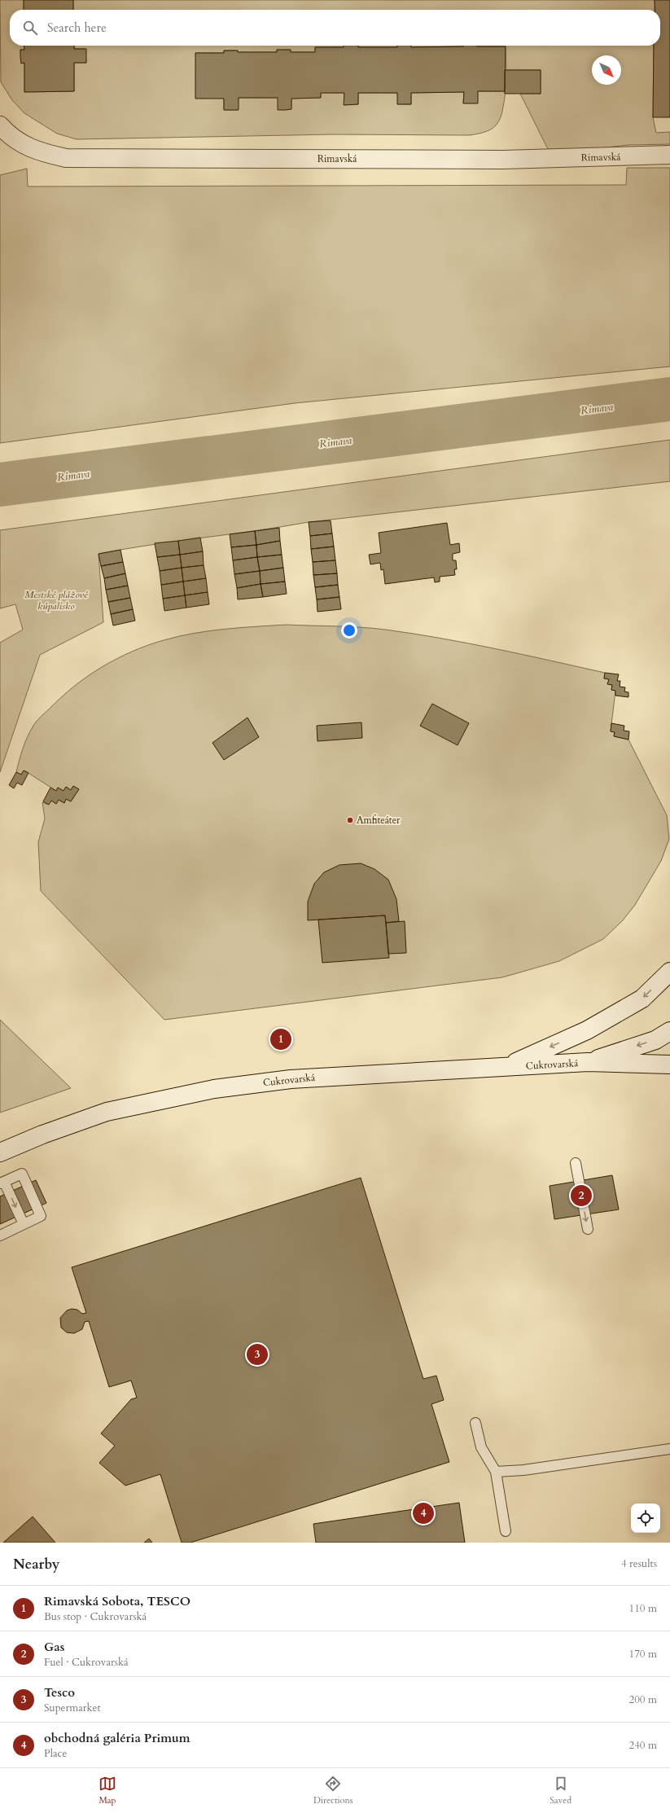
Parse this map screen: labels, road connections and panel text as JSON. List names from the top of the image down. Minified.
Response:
{"streets":{"main road":["Rimavská","Cukrovarská"]},"water":["Rimava"],"parks":["Mestské plážové kúpalisko"],"places":["Amfiteáter"],"north":"bottom right","page":{"search":"Search here","pins":["1","2","3","4"],"heading":["Nearby","4 results"],"list":[{"mark":"1","name":"Rimavská Sobota, TESCO","note":"Bus stop · Cukrovarská","value":"110 m"},{"mark":"2","name":"Gas","note":"Fuel · Cukrovarská","value":"170 m"},{"mark":"3","name":"Tesco","note":"Supermarket","value":"200 m"},{"mark":"4","name":"obchodná galéria Primum","note":"Place","value":"240 m"}],"nav":["Map","Directions","Saved"]}}
